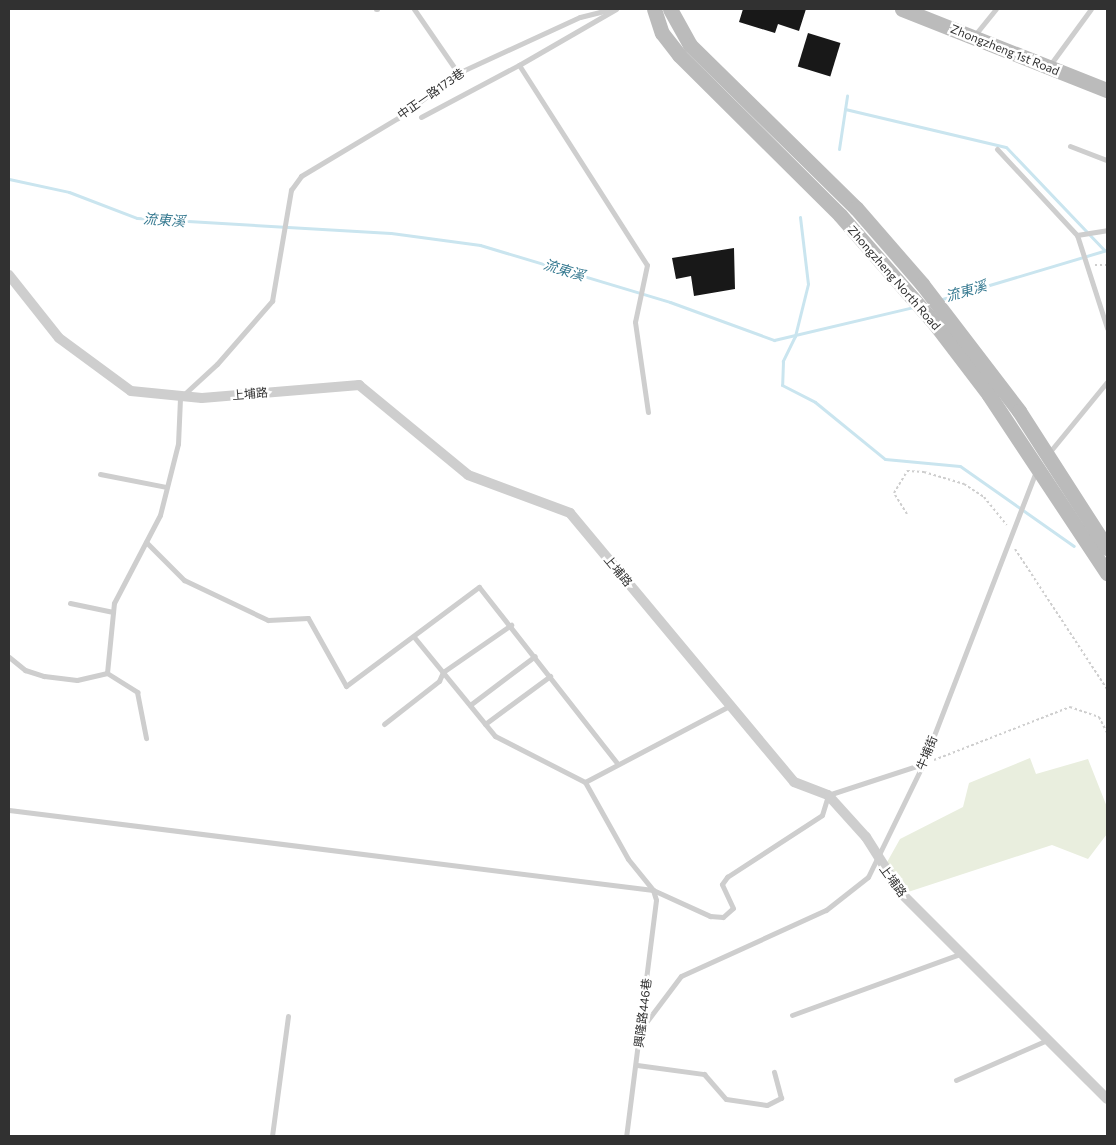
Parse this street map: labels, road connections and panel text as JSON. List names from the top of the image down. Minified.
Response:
{"streets":{"main road":["Zhongzheng 1st Road","Zhongzheng North Road"],"street":["上埔路"],"lane":["中正一路173巷","牛埔街","興隆路446巷"]},"crossings":[["中正一路173巷","上埔路"],["Zhongzheng North Road","牛埔街"],["上埔路","牛埔街"],["牛埔街","興隆路446巷"]],"water":["流東溪"]}
